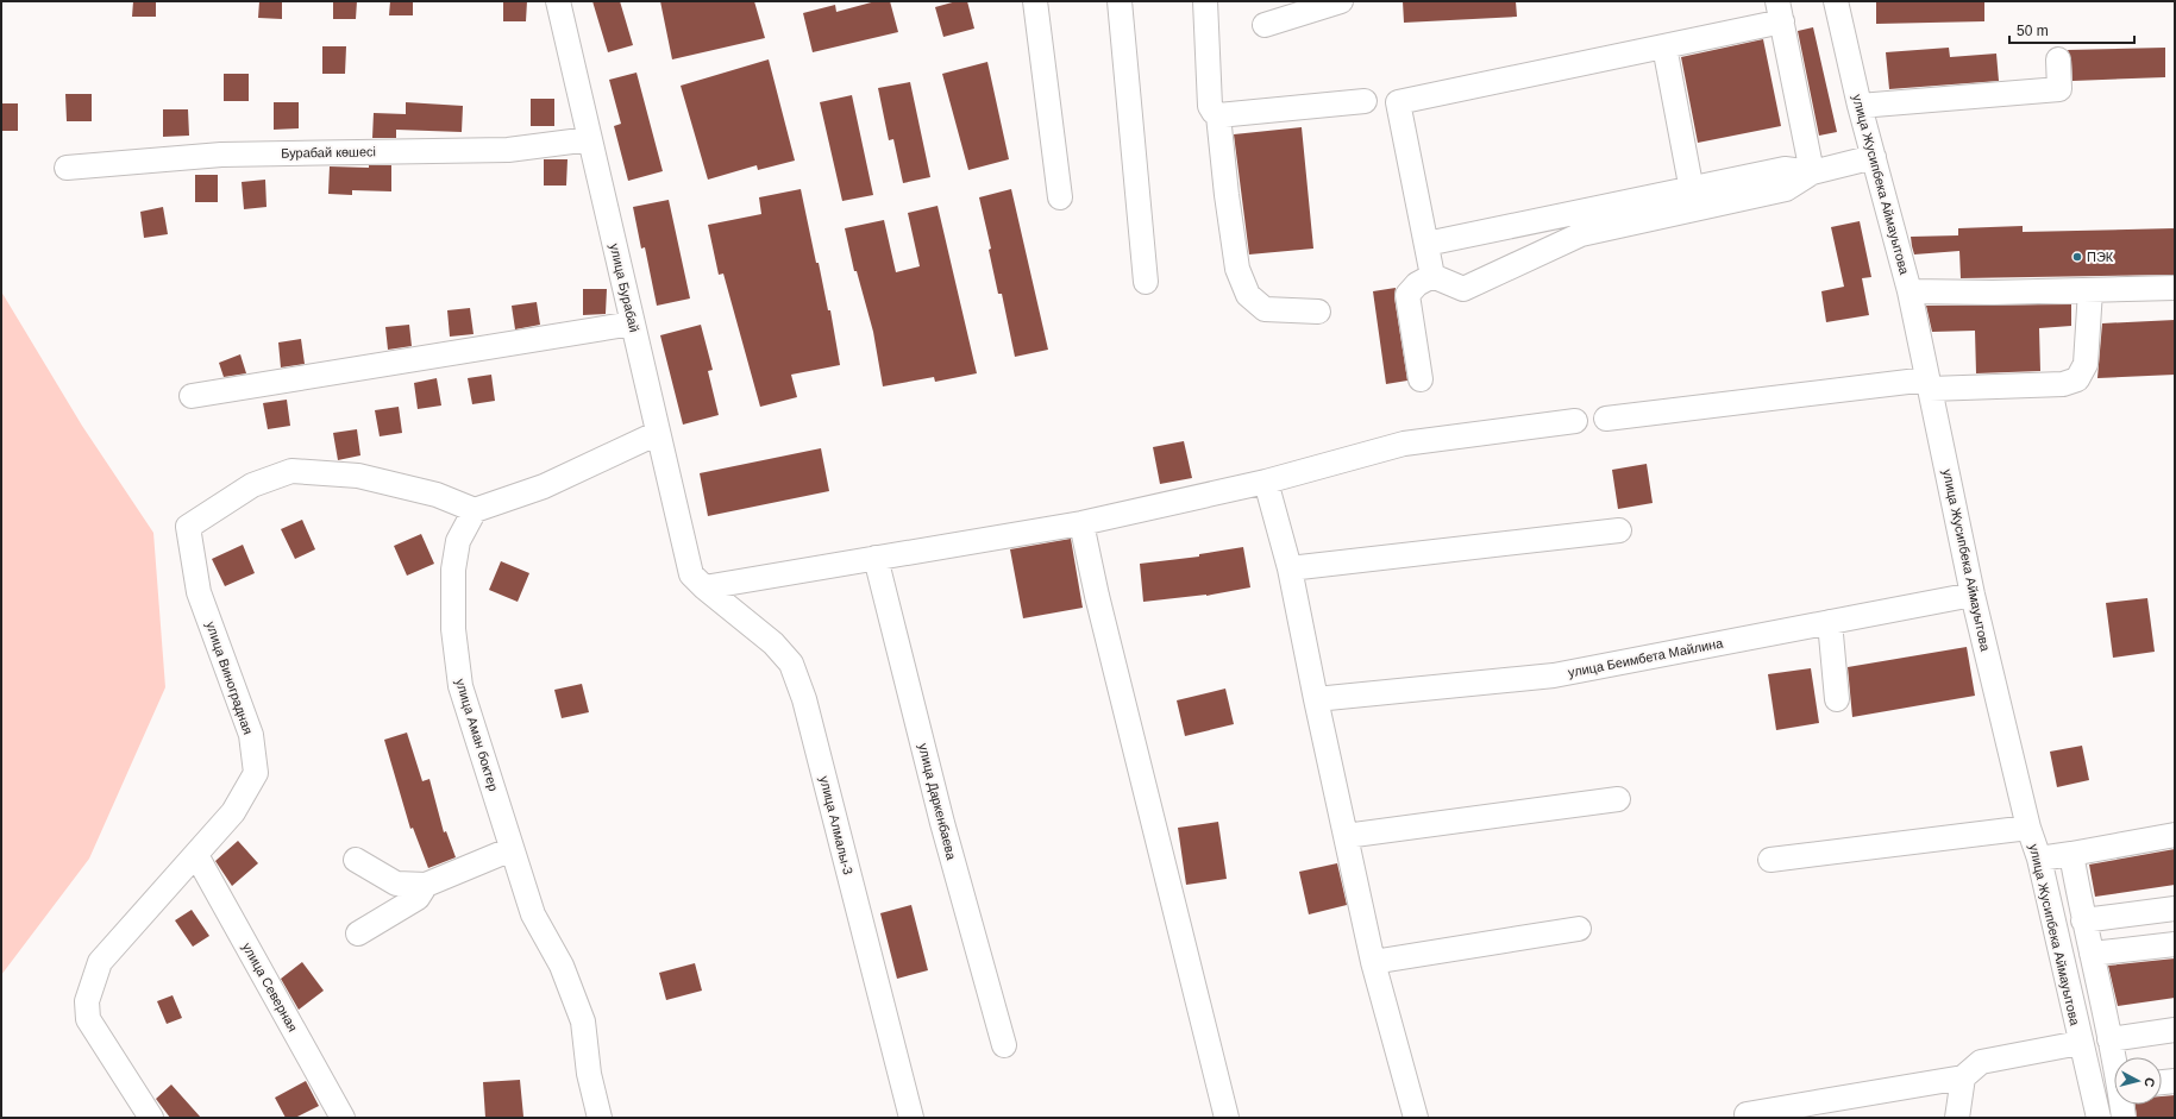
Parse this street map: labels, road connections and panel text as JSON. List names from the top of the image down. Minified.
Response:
{"streets":{"street":["Бурабай көшесі","улица Жусипбека Аймауытова","улица Бурабай","улица Беимбета Майлина","улица Виноградная","улица Аман боктер","улица Даркенбаева","улица Алмалы-3","улица Северная"]},"crossings":[["Бурабай көшесі","улица Бурабай"],["улица Жусипбека Аймауытова","улица Беимбета Майлина"],["улица Бурабай","улица Алмалы-3"],["улица Виноградная","улица Аман боктер"],["улица Виноградная","улица Северная"]],"places":["ПЭК"],"scale_bar":"50 m","north":"right"}
